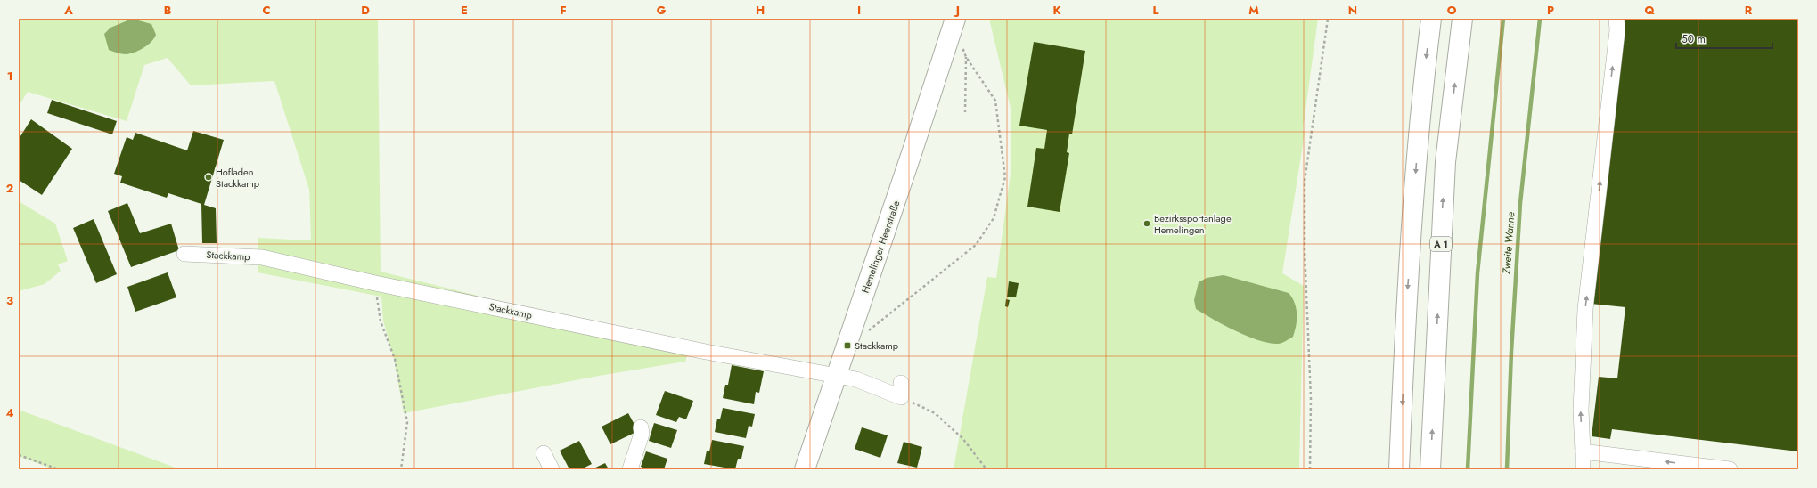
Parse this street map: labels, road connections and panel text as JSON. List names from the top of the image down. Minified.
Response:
{"streets":{"main road":["A 1","Hemelinger Heerstraße"],"street":["Stackkamp"]},"crossings":[["Hemelinger Heerstraße","Stackkamp"]],"water":["Zweite Wanne"],"places":{"other":["Hofladen Stackkamp","Bezirkssportanlage Hemelingen"],"transit":["Stackkamp"]},"scale_bar":"50 m","grid":{"columns":["A","B","C","D","E","F","G","H","I","J","K","L","M","N","O","P","Q","R"],"rows":["1","2","3","4"]}}
